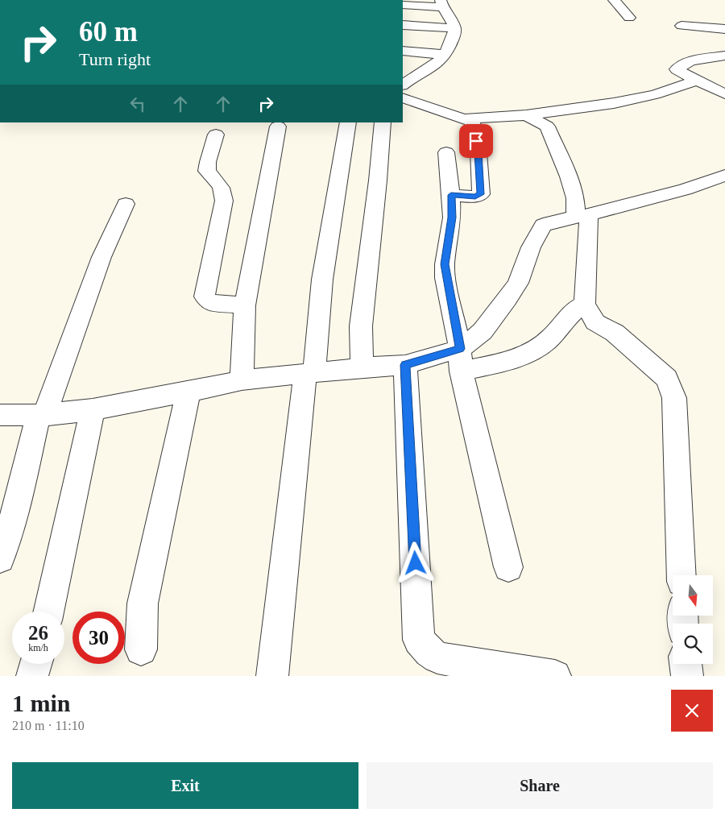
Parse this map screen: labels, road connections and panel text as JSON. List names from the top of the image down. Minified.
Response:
{"north":"bottom","page":{"turn":["60 m","Turn right"],"speed":"26 km/h","limit":"30","heading":["1 min","210 m · 11:10"],"buttons":["Exit","Share"]}}
